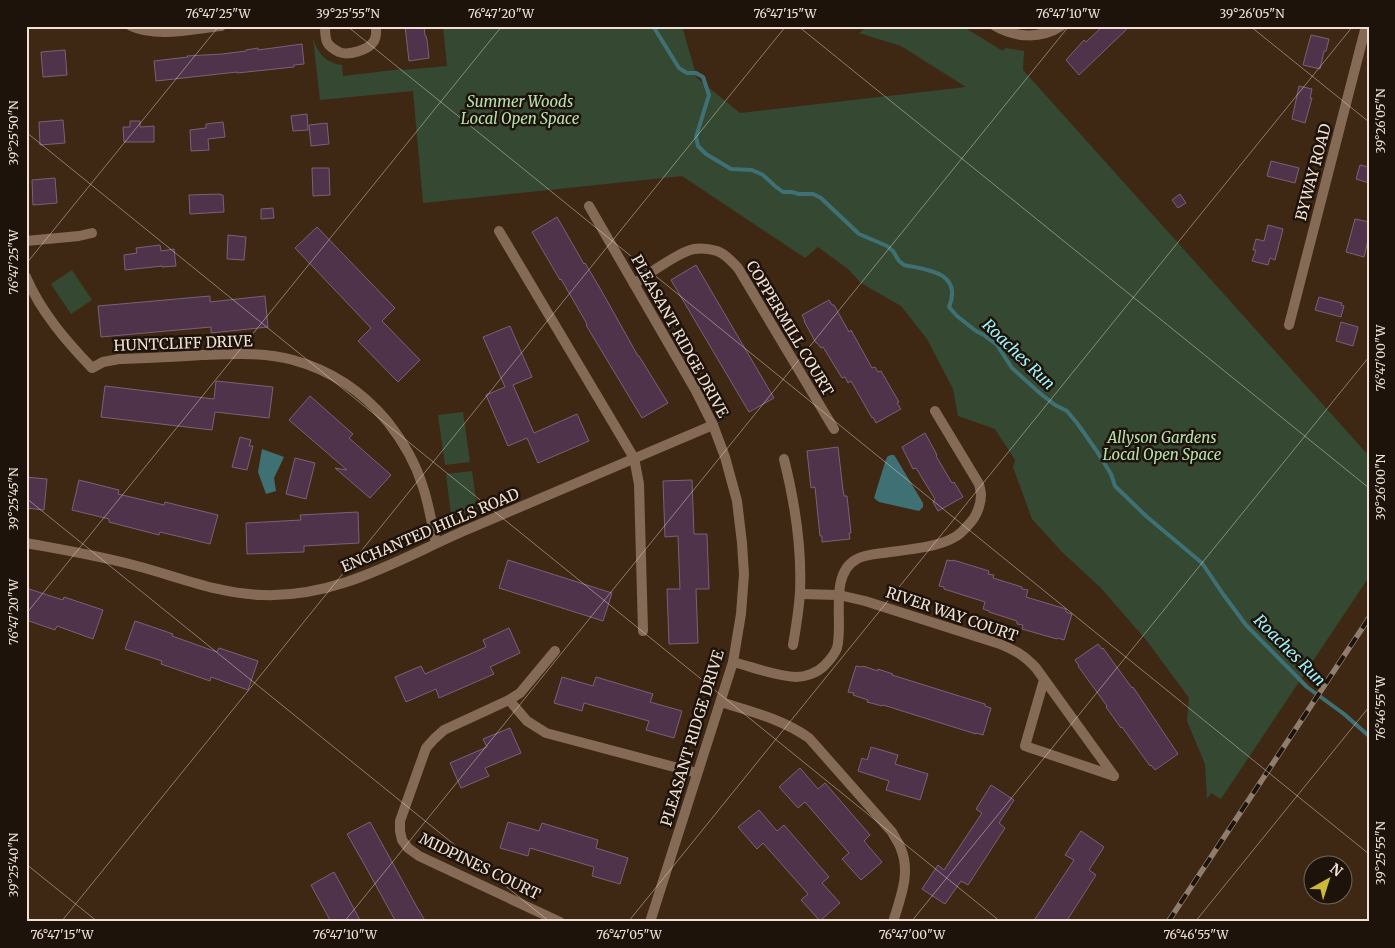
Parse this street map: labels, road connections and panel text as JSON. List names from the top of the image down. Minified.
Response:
{"streets":{"street":["BYWAY ROAD","COPPERMILL COURT","PLEASANT RIDGE DRIVE","HUNTCLIFF DRIVE","ENCHANTED HILLS ROAD","RIVER WAY COURT","MIDPINES COURT"]},"crossings":[["COPPERMILL COURT","PLEASANT RIDGE DRIVE"],["PLEASANT RIDGE DRIVE","ENCHANTED HILLS ROAD"],["HUNTCLIFF DRIVE","ENCHANTED HILLS ROAD"]],"water":["Roaches Run"],"parks":["Summer Woods Local Open Space","Allyson Gardens Local Open Space"],"north":"top right","coordinates":["76°47'25\"W","39°25'55\"N","76°47'20\"W","76°47'15\"W","76°47'10\"W","39°26'05\"N","39°25'50\"N","76°47'00\"W","39°26'00\"N","39°25'45\"N","76°46'55\"W","39°25'40\"N","76°47'05\"W"]}
